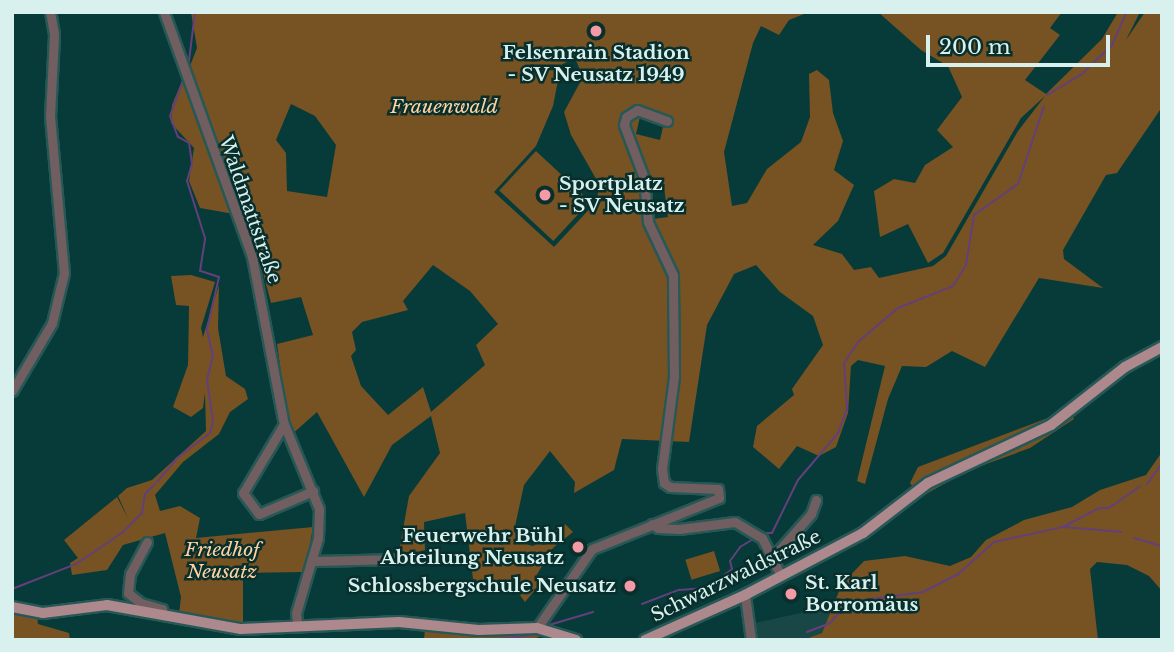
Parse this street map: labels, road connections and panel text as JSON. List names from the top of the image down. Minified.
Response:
{"streets":{"main road":["Schwarzwaldstraße"],"street":["Waldmattstraße"]},"parks":["Frauenwald","Friedhof Neusatz"],"places":["Felsenrain Stadion - SV Neusatz 1949","Sportplatz - SV Neusatz","Feuerwehr Bühl Abteilung Neusatz","Schlossbergschule Neusatz","St. Karl Borromäus"],"scale_bar":"200 m"}
